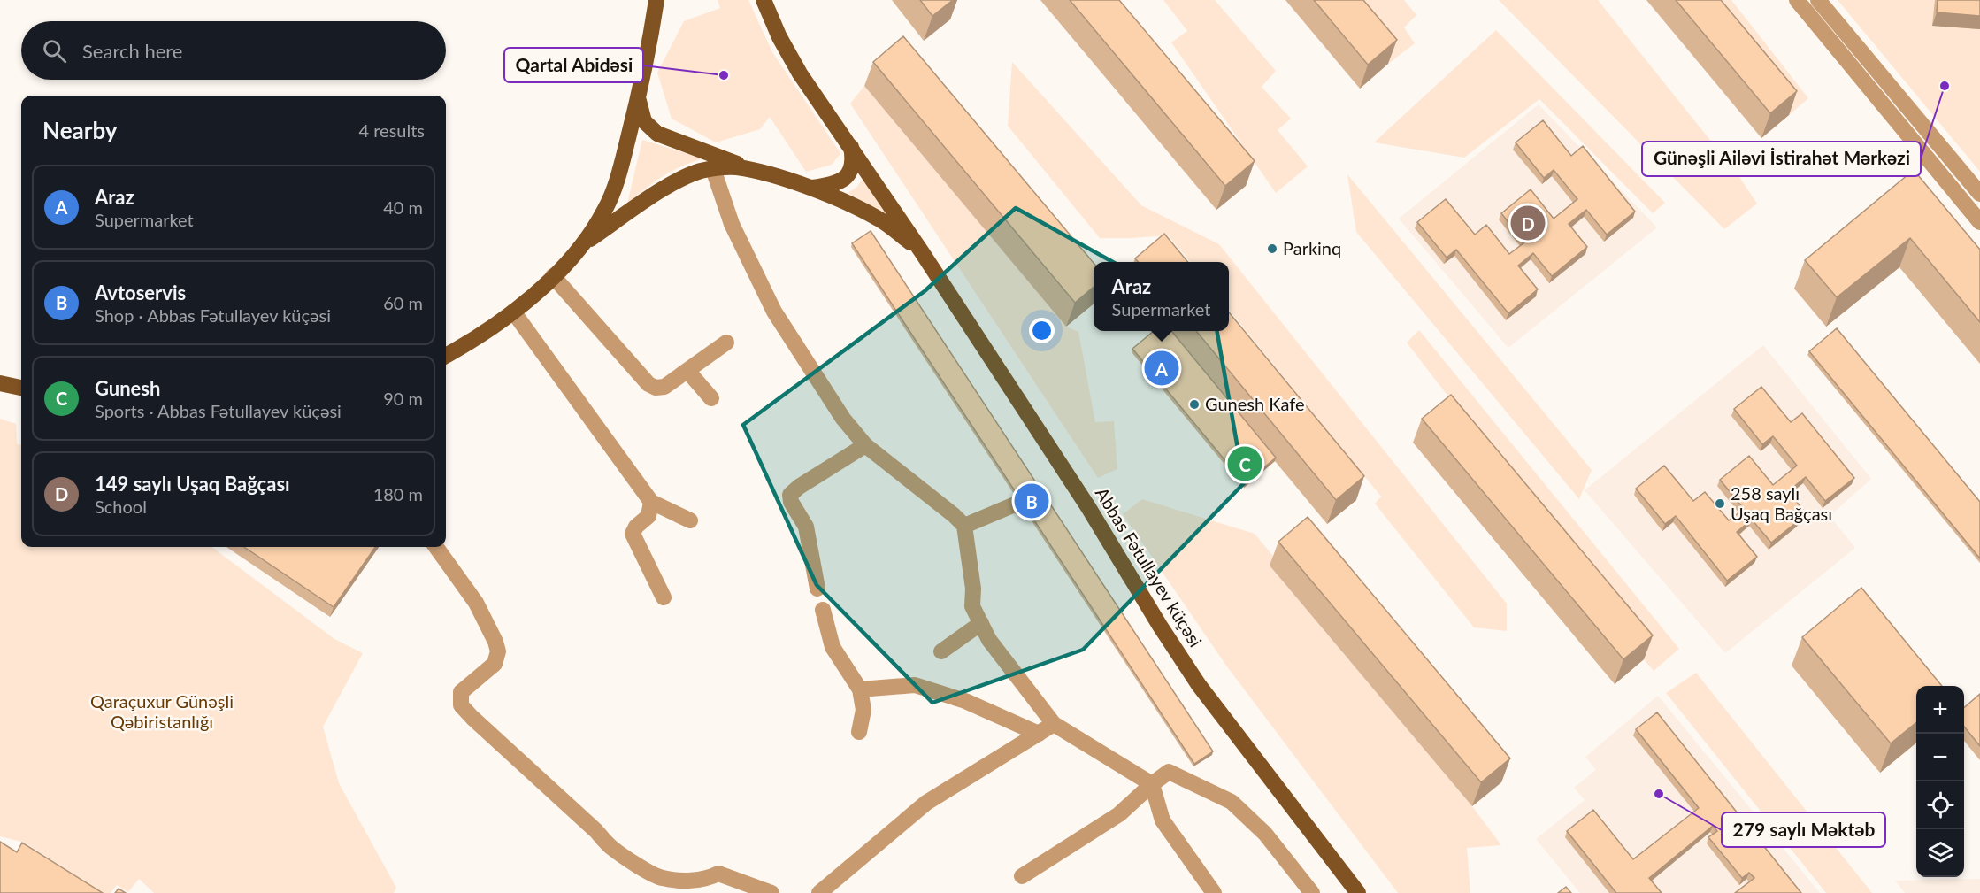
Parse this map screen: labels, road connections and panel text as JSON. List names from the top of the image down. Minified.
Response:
{"streets":{"main road":["Abbas Fətullayev küçəsi"]},"parks":["Qaraçuxur Günəşli Qəbiristanlığı"],"places":["Qartal Abidəsi","Günəşli Ailəvi İstirahət Mərkəzi","Parkinq","Gunesh Kafe","258 saylı Uşaq Bağçası","279 saylı Məktəb"],"page":{"search":"Search here","heading":["Nearby","4 results"],"list":[{"mark":"A","name":"Araz","note":"Supermarket","value":"40 m"},{"mark":"B","name":"Avtoservis","note":"Shop · Abbas Fətullayev küçəsi","value":"60 m"},{"mark":"C","name":"Gunesh","note":"Sports · Abbas Fətullayev küçəsi","value":"90 m"},{"mark":"D","name":"149 saylı Uşaq Bağçası","note":"School","value":"180 m"}],"pins":["D","A","C","B"],"popup":["Araz","Supermarket"],"map_buttons":["+","−"]}}
